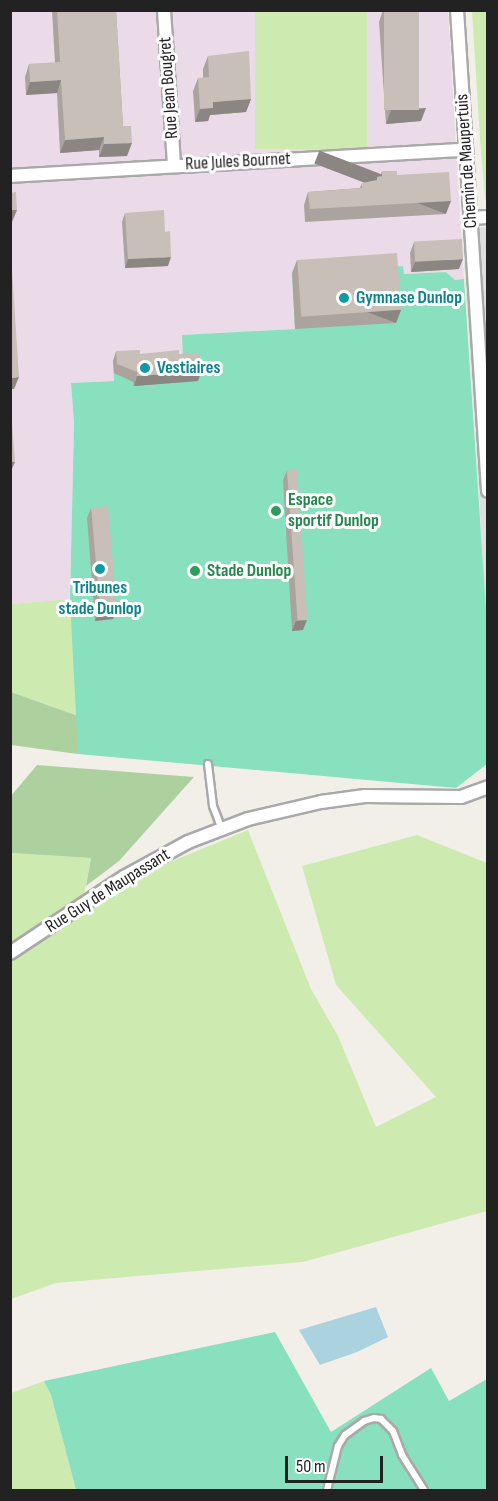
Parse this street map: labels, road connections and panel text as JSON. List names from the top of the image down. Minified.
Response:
{"streets":{"street":["Rue Jean Bougret","Chemin de Maupertuis","Rue Jules Bournet","Rue Guy de Maupassant"]},"crossings":[["Rue Jean Bougret","Rue Jules Bournet"],["Chemin de Maupertuis","Rue Jules Bournet"]],"places":["Gymnase Dunlop","Vestiaires","Espace sportif Dunlop","Tribunes stade Dunlop","Stade Dunlop"],"scale_bar":"50 m"}
